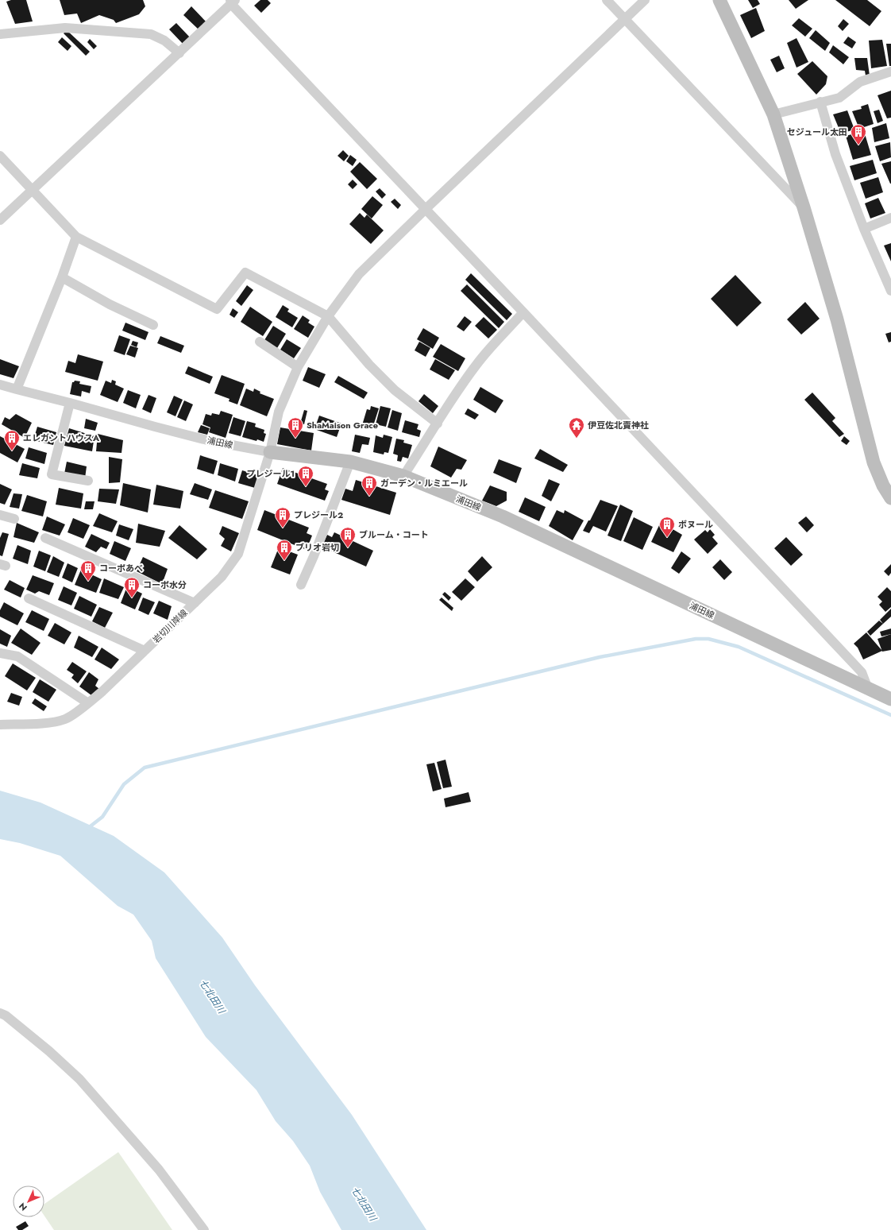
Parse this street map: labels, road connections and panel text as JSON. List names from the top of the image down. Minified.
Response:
{"streets":{"street":["浦田線","岩切川岸線"]},"crossings":[["浦田線","岩切川岸線"]],"water":["七北田川"],"places":{"building":["セジュール太田","ShaMaison Grace","エレガントハウスA","プレジール1","ガーデン・ルミエール","プレジール2","ボヌール","ブルーム・コート","ブリオ岩切","コーポあべ","コーポ水分"],"temple":["伊豆佐北賣神社"]},"north":"bottom left"}
